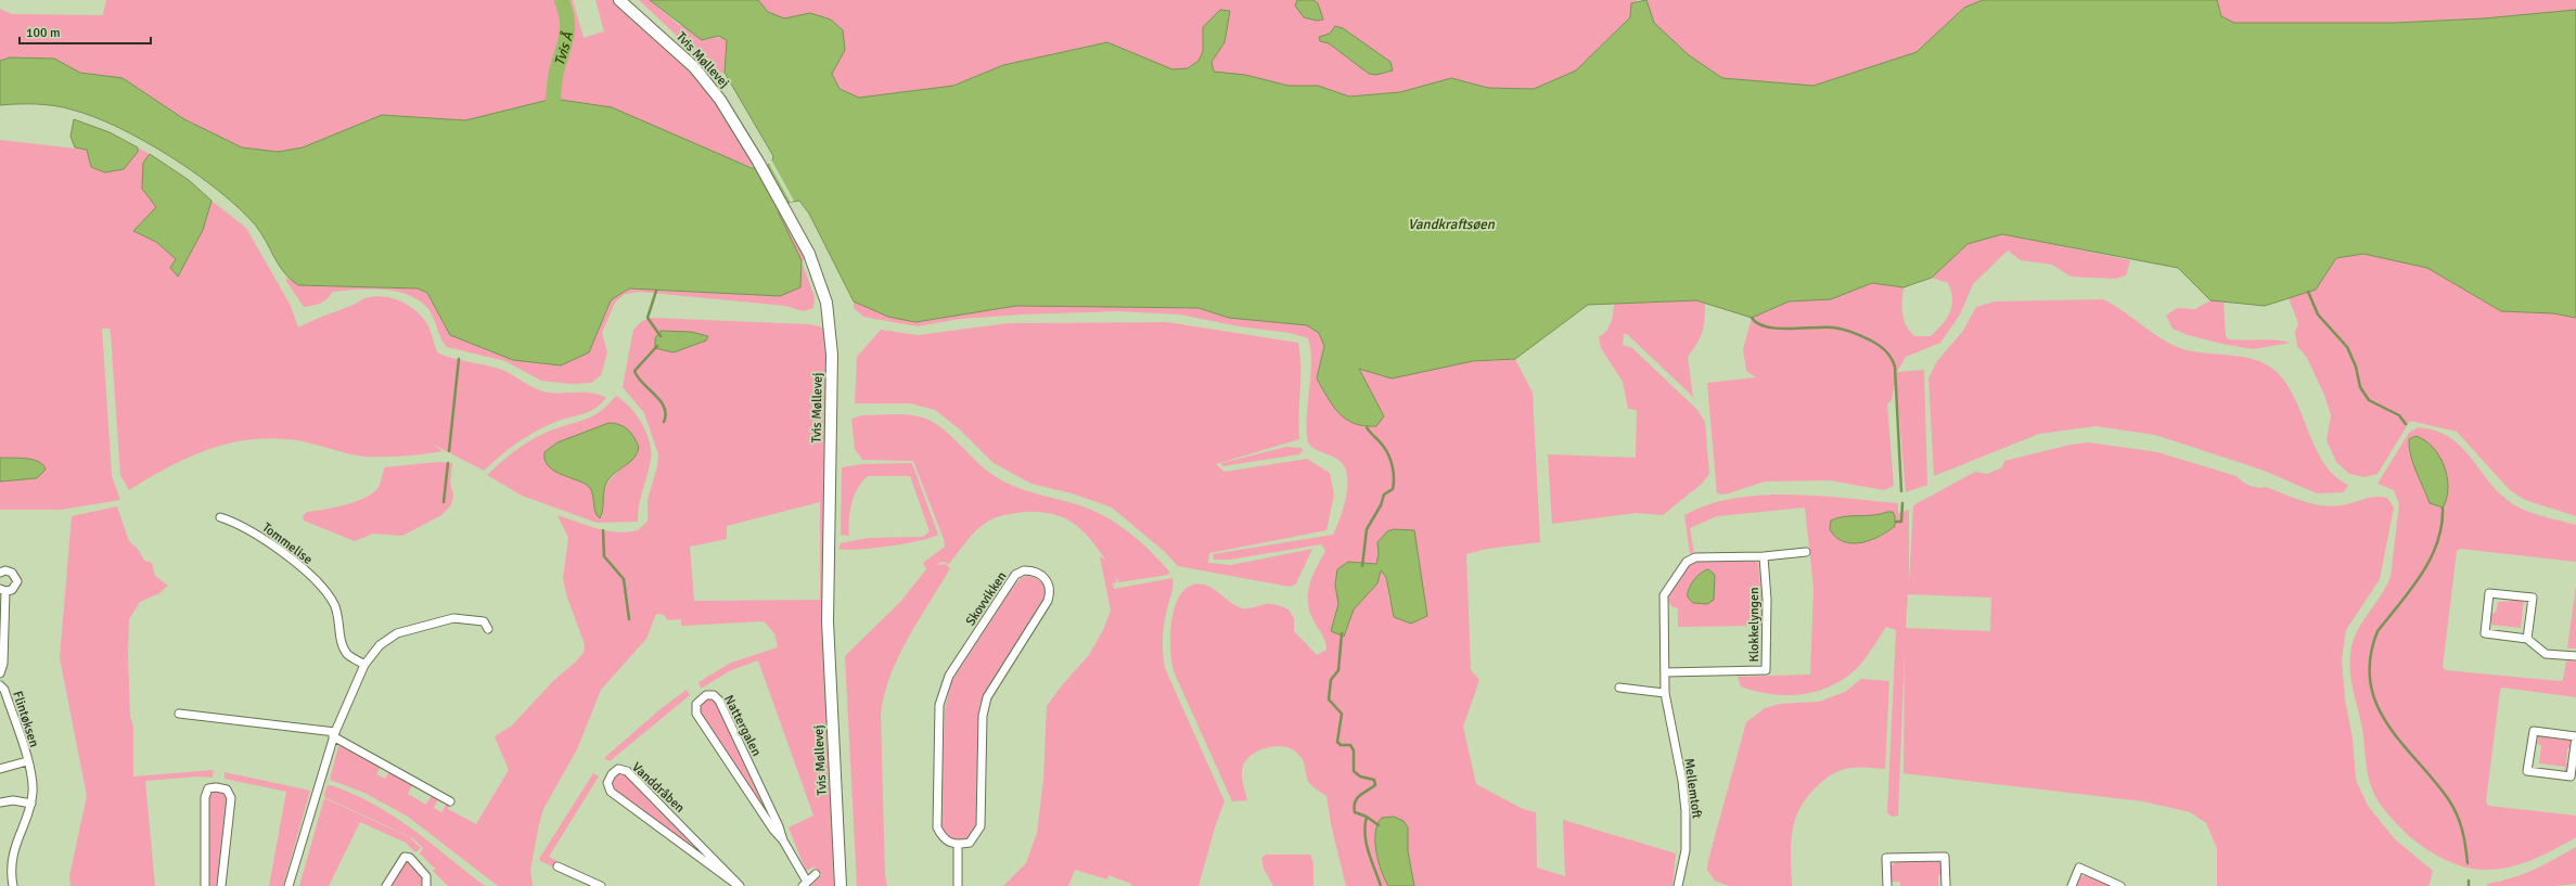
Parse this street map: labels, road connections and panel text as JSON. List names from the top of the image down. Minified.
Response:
{"streets":{"street":["Tvis Møllevej","Tommelise","Skovvikken","Klokkelyngen","Flintøksen","Nattergalen","Vanddråben","Mellemtoft"]},"crossings":[["Klokkelyngen","Mellemtoft"]],"water":["Tvis Å","Vandkraftsøen"],"scale_bar":"100 m"}
